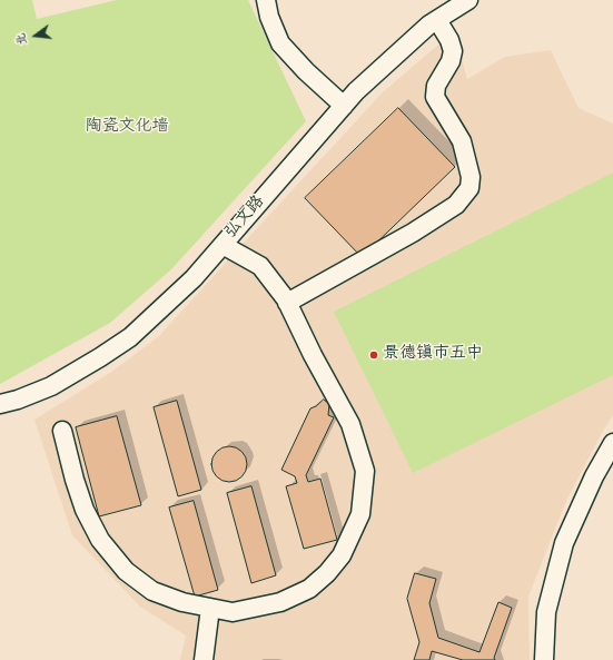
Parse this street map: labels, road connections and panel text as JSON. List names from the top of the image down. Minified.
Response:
{"streets":{"street":["弘文路"]},"parks":["陶瓷文化墙"],"places":["景德镇市五中"],"north":"left"}
